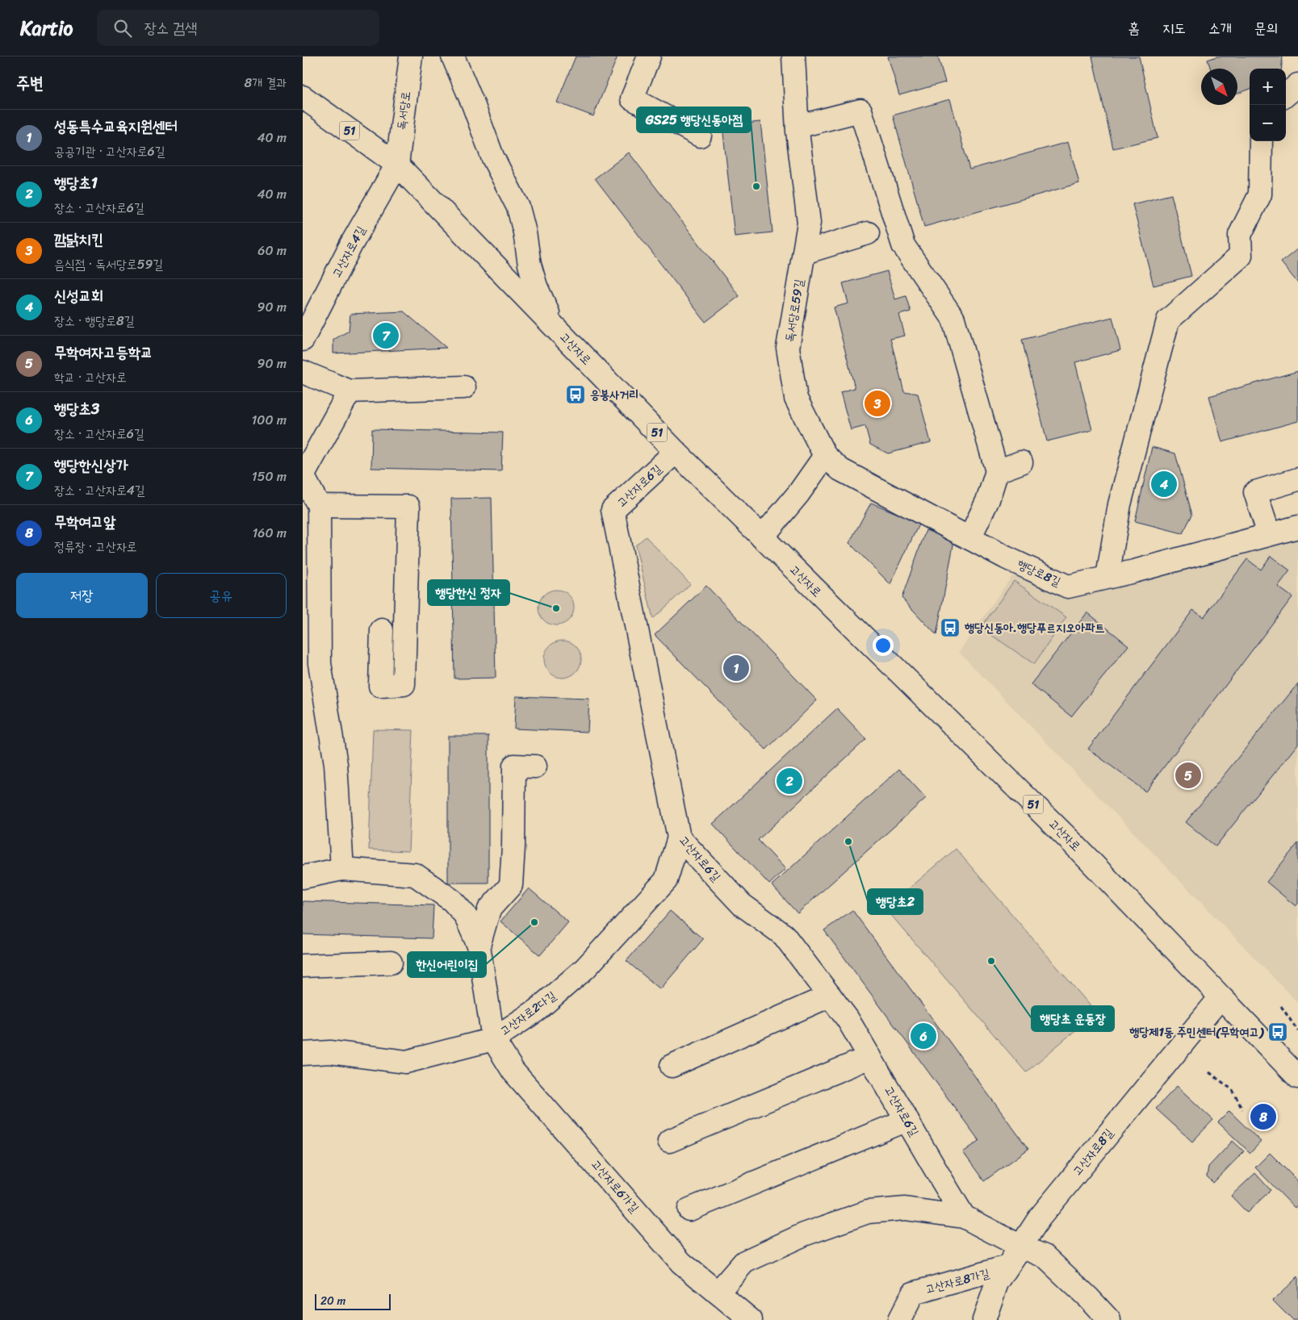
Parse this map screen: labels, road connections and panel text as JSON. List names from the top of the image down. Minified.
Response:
{"streets":{"street":["독서당로","51","고산자로4길","독서당로59길","고산자로","고산자로6길","행당로8길","고산자로2다길","고산자로8길","고산자로6가길","고산자로8가길"]},"crossings":[["독서당로","고산자로4길"],["독서당로","고산자로"],["고산자로4길","고산자로"],["독서당로59길","행당로8길"],["고산자로","고산자로6길"],["고산자로","고산자로8길"],["고산자로6길","고산자로2다길"],["고산자로2다길","고산자로6가길"],["고산자로8길","고산자로8가길"]],"places":{"other":["GS25 행당신동아점","행당한신 정자","행당초2","한신어린이집","행당초 운동장"],"bus stop":["응봉사거리","행당신동아.행당푸르지오아파트","행당제1동 주민센터(무학여고)"]},"scale_bar":"20 m","north":"bottom right","page":{"header":"Kartio","search":"장소 검색","nav":["홈","지도","소개","문의"],"heading":["주변","8개 결과"],"map_buttons":["+","−"],"list":[{"mark":"1","name":"성동특수교육지원센터","note":"공공기관 · 고산자로6길","value":"40 m"},{"mark":"2","name":"행당초1","note":"장소 · 고산자로6길","value":"40 m"},{"mark":"3","name":"깜닭치킨","note":"음식점 · 독서당로59길","value":"60 m"},{"mark":"4","name":"신성교회","note":"장소 · 행당로8길","value":"90 m"},{"mark":"5","name":"무학여자고등학교","note":"학교 · 고산자로","value":"90 m"},{"mark":"6","name":"행당초3","note":"장소 · 고산자로6길","value":"100 m"},{"mark":"7","name":"행당한신상가","note":"장소 · 고산자로4길","value":"150 m"},{"mark":"8","name":"무학여고앞","note":"정류장 · 고산자로","value":"160 m"}],"pins":["7","3","4","1","5","2","6","8"],"buttons":["저장","공유"],"scale":"20 m"}}
